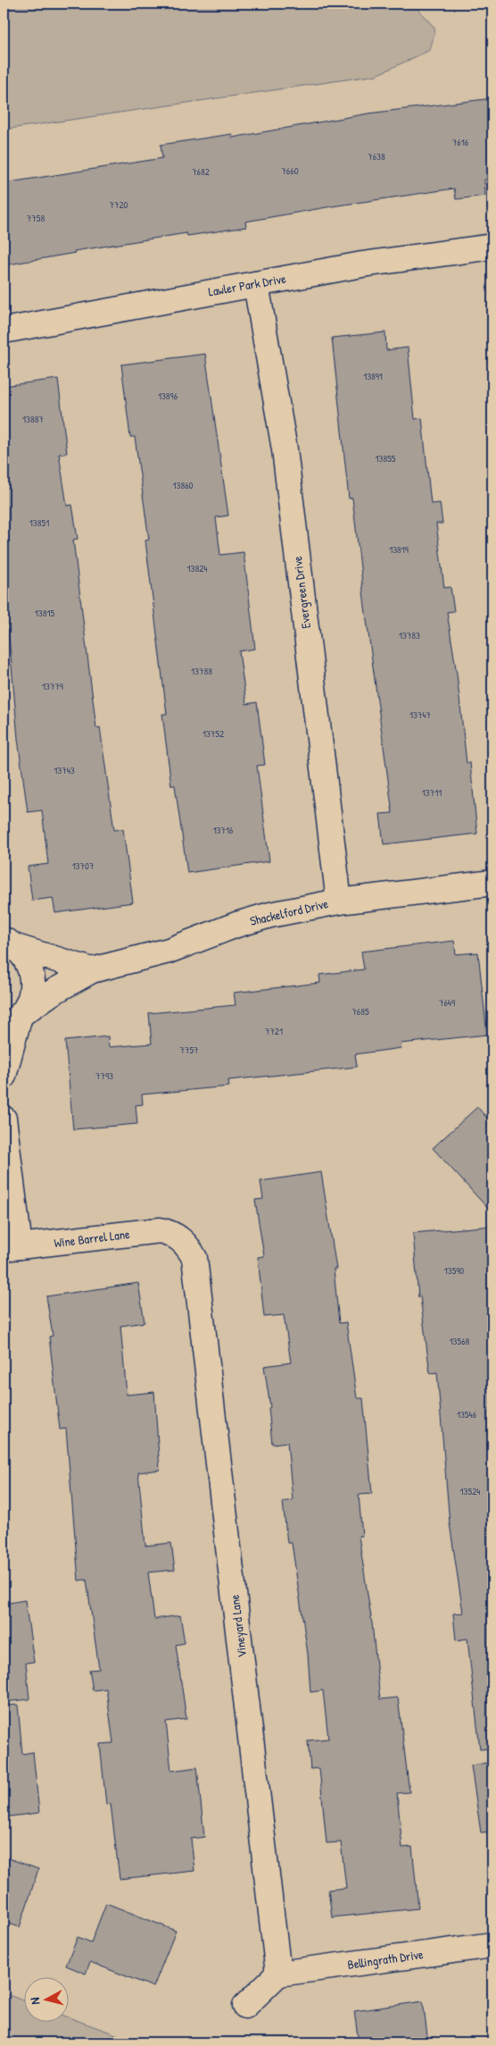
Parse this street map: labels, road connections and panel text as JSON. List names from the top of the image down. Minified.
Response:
{"streets":{"street":["Lawler Park Drive","Evergreen Drive","Shackelford Drive","Wine Barrel Lane","Vineyard Lane","Bellingrath Drive"]},"crossings":[["Lawler Park Drive","Evergreen Drive"],["Evergreen Drive","Shackelford Drive"],["Wine Barrel Lane","Vineyard Lane"],["Vineyard Lane","Bellingrath Drive"]],"house_numbers":["7616","7638","7660","7682","7720","7758","13891","13896","13887","13855","13860","13851","13819","13824","13815","13783","13788","13779","13747","13752","13743","13711","13716","13707","7649","7685","7721","7757","7793","13590","13568","13546","13524"],"north":"left"}
